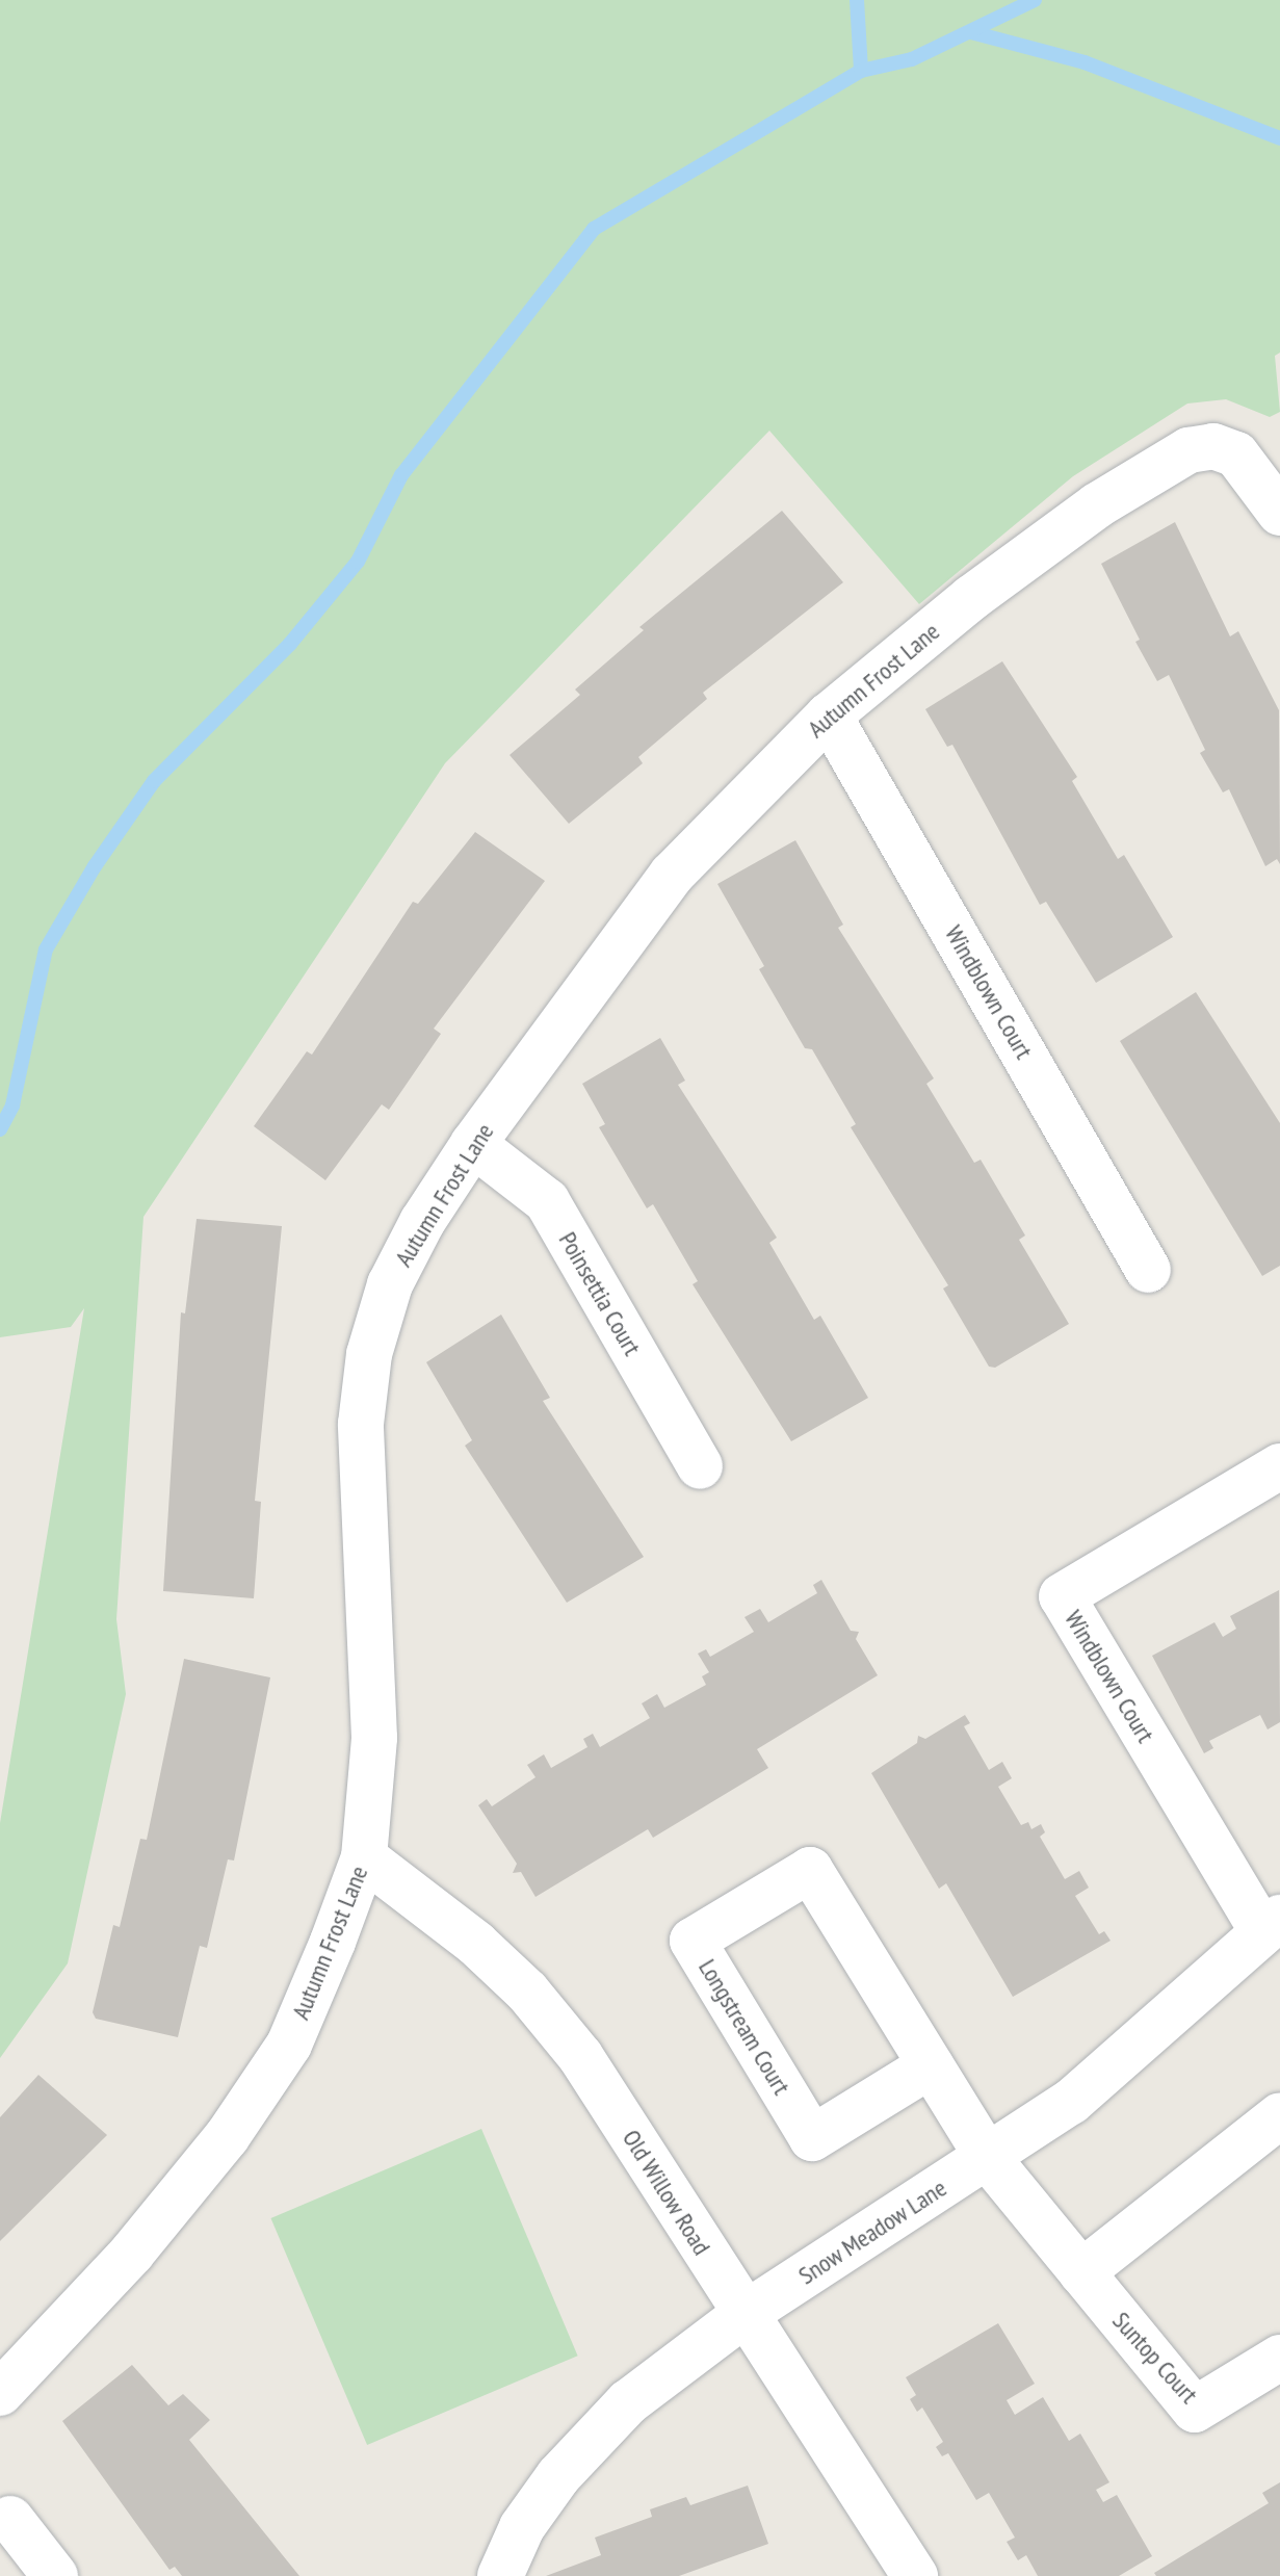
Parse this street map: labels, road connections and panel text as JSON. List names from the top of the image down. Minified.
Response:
{"streets":{"street":["Autumn Frost Lane","Windblown Court","Poinsettia Court","Longstream Court","Old Willow Road","Snow Meadow Lane","Suntop Court"]},"crossings":[["Autumn Frost Lane","Windblown Court"],["Autumn Frost Lane","Poinsettia Court"],["Autumn Frost Lane","Old Willow Road"],["Windblown Court","Snow Meadow Lane"],["Longstream Court","Snow Meadow Lane"],["Longstream Court","Suntop Court"],["Old Willow Road","Snow Meadow Lane"],["Snow Meadow Lane","Suntop Court"]]}
